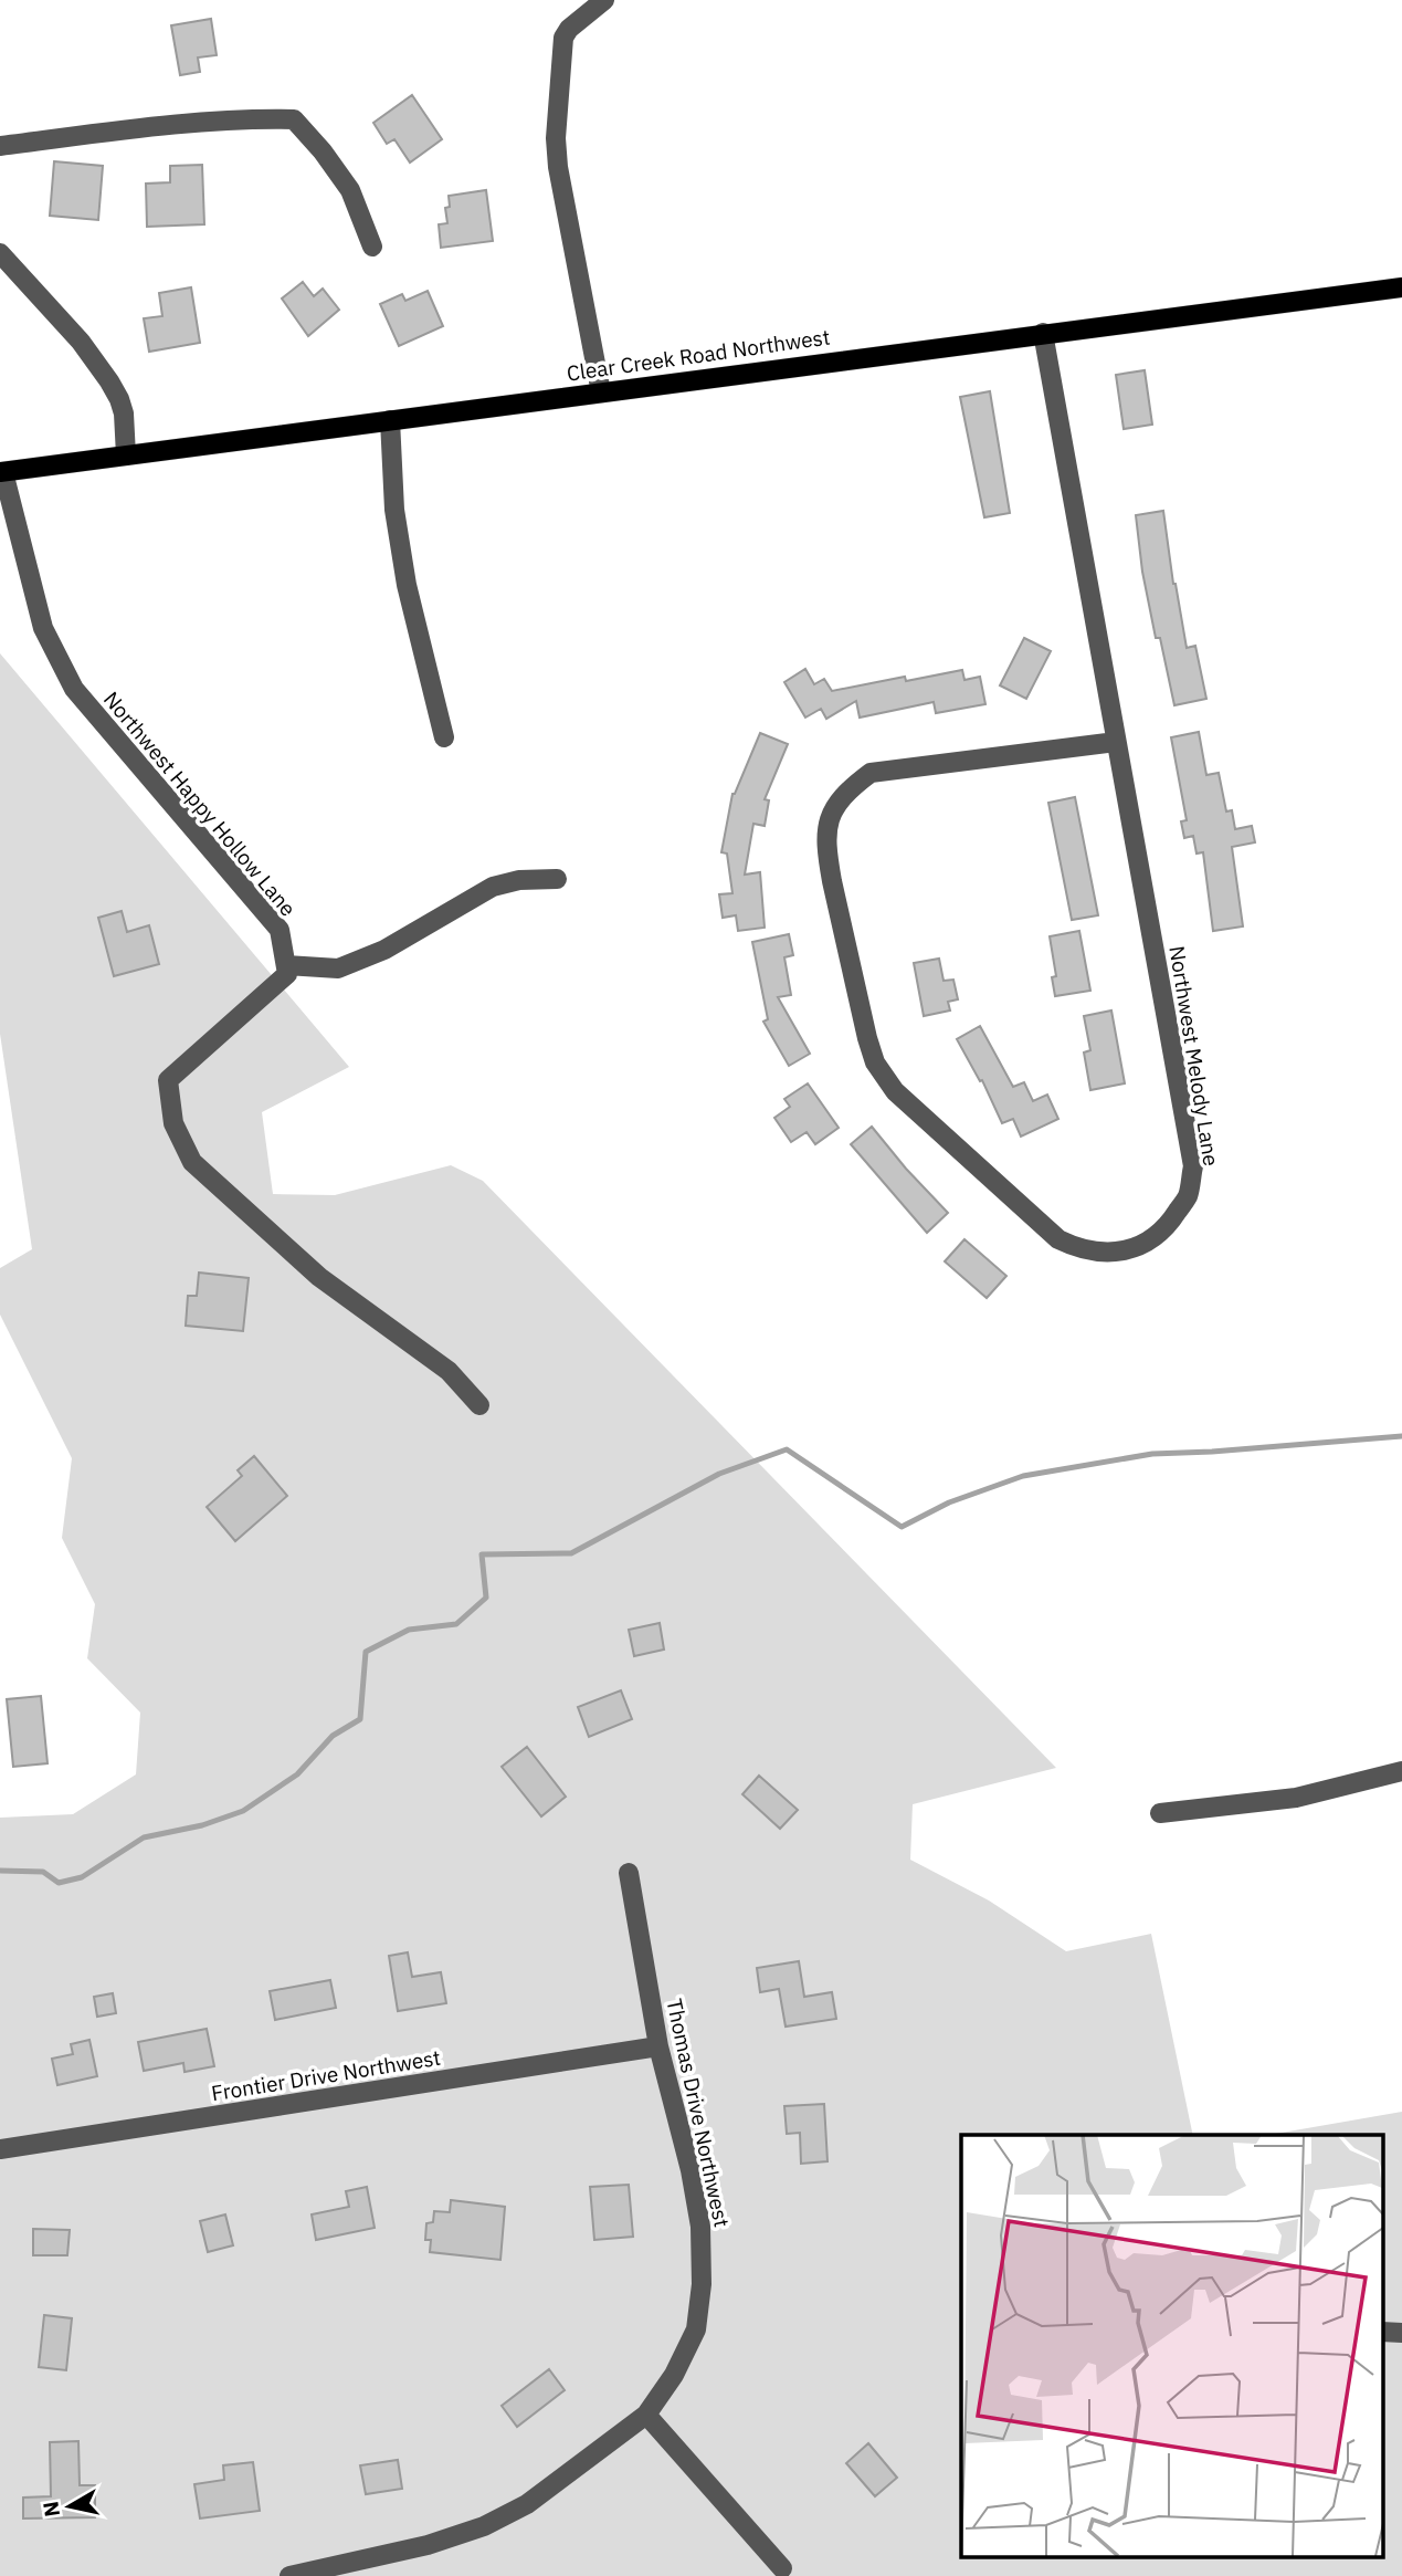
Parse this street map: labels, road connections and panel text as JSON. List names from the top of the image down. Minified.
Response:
{"streets":{"main road":["Clear Creek Road Northwest"],"street":["Northwest Happy Hollow Lane","Northwest Melody Lane","Frontier Drive Northwest","Thomas Drive Northwest"]},"crossings":[["Clear Creek Road Northwest","Northwest Happy Hollow Lane"],["Clear Creek Road Northwest","Northwest Melody Lane"],["Frontier Drive Northwest","Thomas Drive Northwest"]],"north":"left"}
